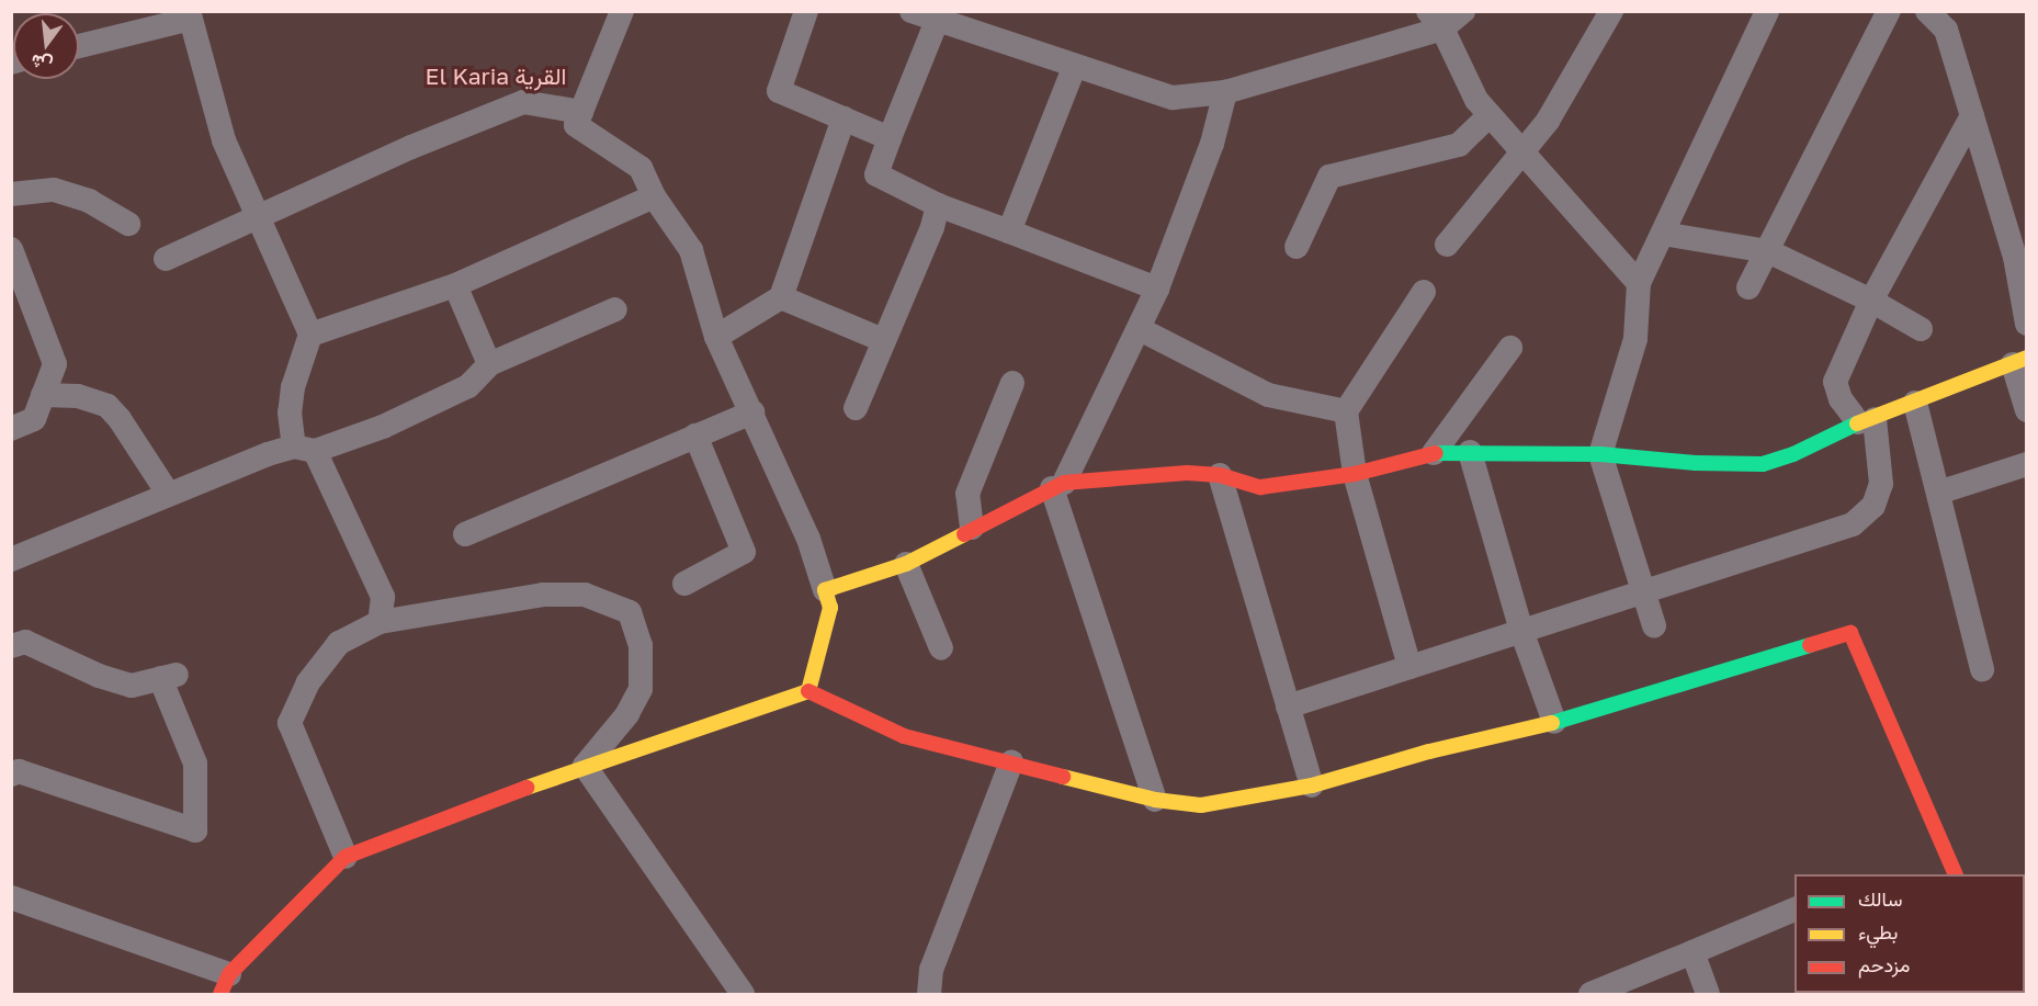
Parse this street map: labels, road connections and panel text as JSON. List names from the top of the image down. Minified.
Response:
{"districts":["El Karia القرية"],"legend":["سالك","بطيء","مزدحم"],"north":"bottom"}
